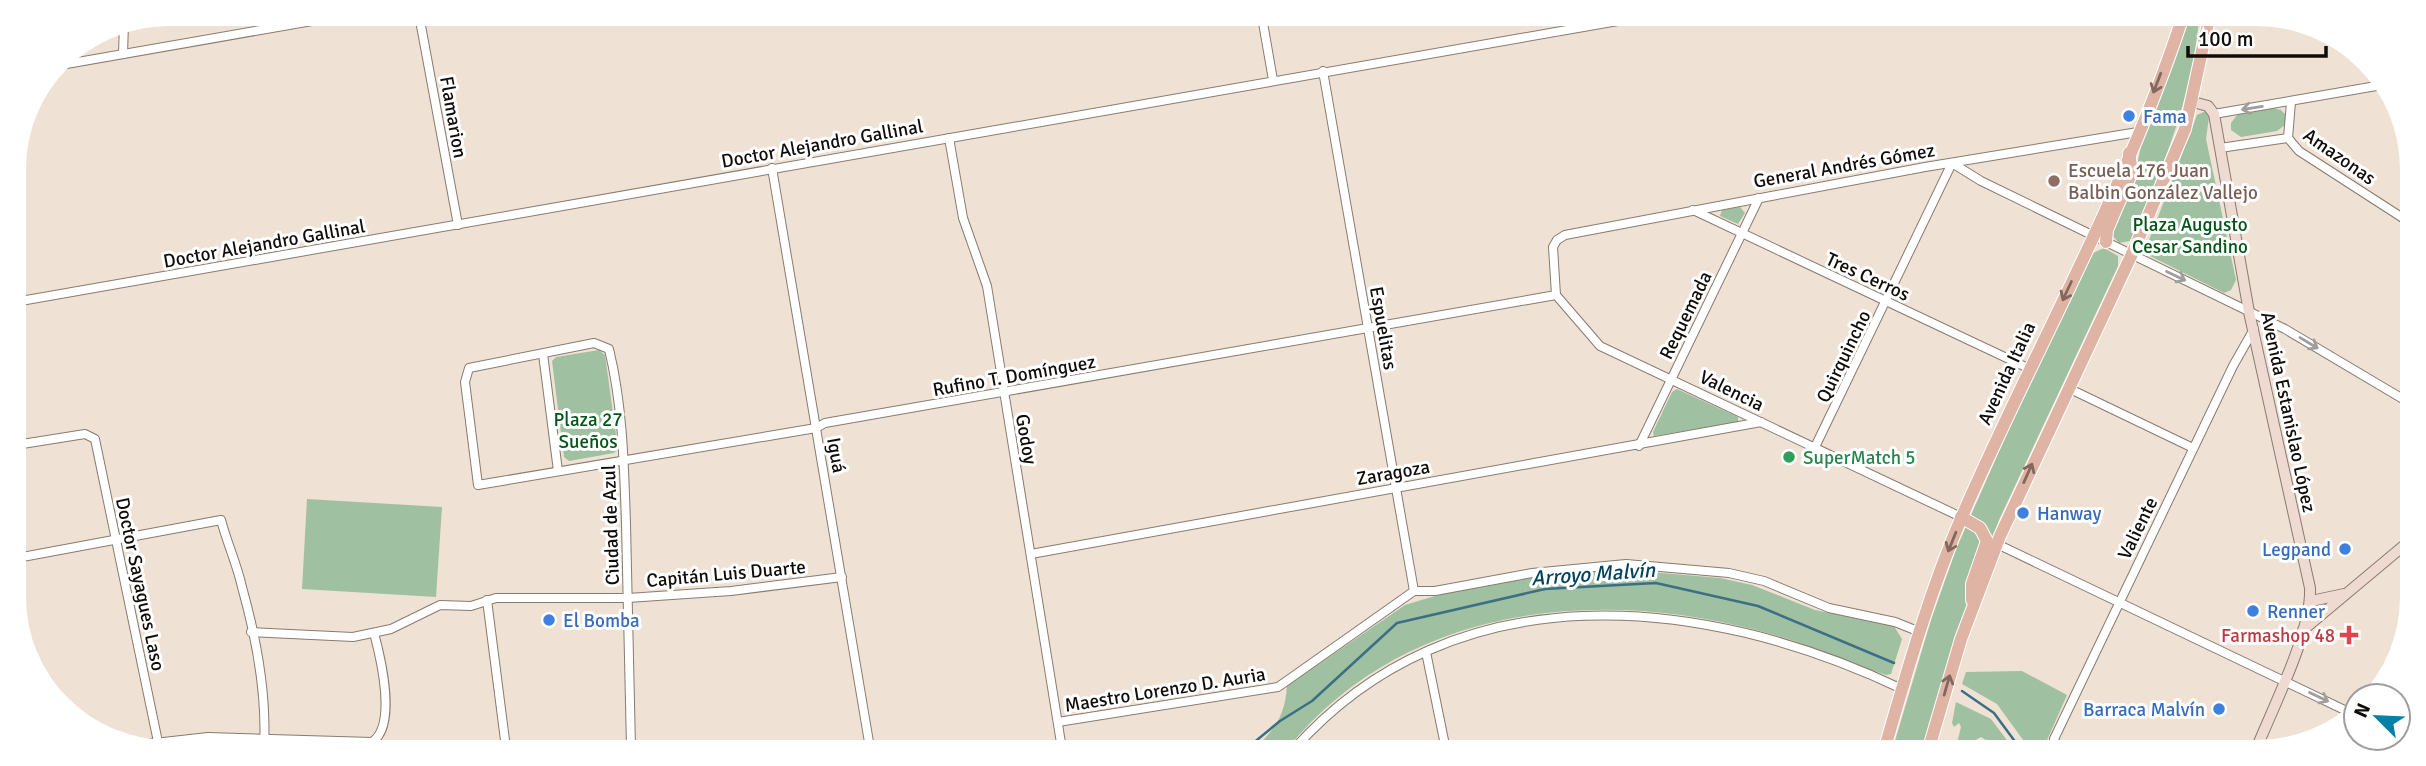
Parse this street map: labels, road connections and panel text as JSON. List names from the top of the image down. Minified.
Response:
{"streets":{"main road":["Avenida Italia"],"street":["Flamarion","Doctor Alejandro Gallinal","Amazonas","General Andrés Gómez","Tres Cerros","Requemada","Espuelitas","Quirquincho","Rufino T. Domínguez","Valencia","Avenida Estanislao López","Godoy","Iguá","Zaragoza","Ciudad de Azul","Valiente","Capitán Luis Duarte","Doctor Sayagues Laso","Maestro Lorenzo D. Auria"]},"crossings":[["Flamarion","Doctor Alejandro Gallinal"],["Doctor Alejandro Gallinal","Espuelitas"],["Doctor Alejandro Gallinal","Godoy"],["Doctor Alejandro Gallinal","Iguá"],["Amazonas","Avenida Estanislao López"],["General Andrés Gómez","Tres Cerros"],["General Andrés Gómez","Requemada"],["General Andrés Gómez","Quirquincho"],["General Andrés Gómez","Avenida Italia"],["General Andrés Gómez","Rufino T. Domínguez"],["General Andrés Gómez","Valencia"],["Tres Cerros","Requemada"],["Tres Cerros","Quirquincho"],["Tres Cerros","Avenida Italia"],["Requemada","Valencia"],["Requemada","Zaragoza"],["Espuelitas","Rufino T. Domínguez"],["Espuelitas","Zaragoza"],["Espuelitas","Maestro Lorenzo D. Auria"],["Quirquincho","Valencia"],["Avenida Italia","Valencia"],["Rufino T. Domínguez","Valencia"],["Rufino T. Domínguez","Godoy"],["Rufino T. Domínguez","Iguá"],["Rufino T. Domínguez","Ciudad de Azul"],["Valencia","Zaragoza"],["Avenida Estanislao López","Valiente"],["Godoy","Zaragoza"],["Godoy","Maestro Lorenzo D. Auria"],["Iguá","Capitán Luis Duarte"],["Ciudad de Azul","Capitán Luis Duarte"]],"water":["Arroyo Malvín"],"parks":["Plaza Augusto Cesar Sandino","Plaza 27 Sueños"],"places":{"other":["Fama","Escuela 176 Juan Balbin González Vallejo","SuperMatch 5","Hanway","Legpand","Renner","El Bomba","Barraca Malvín"],"health":["Farmashop 48"]},"scale_bar":"100 m","north":"top left"}
